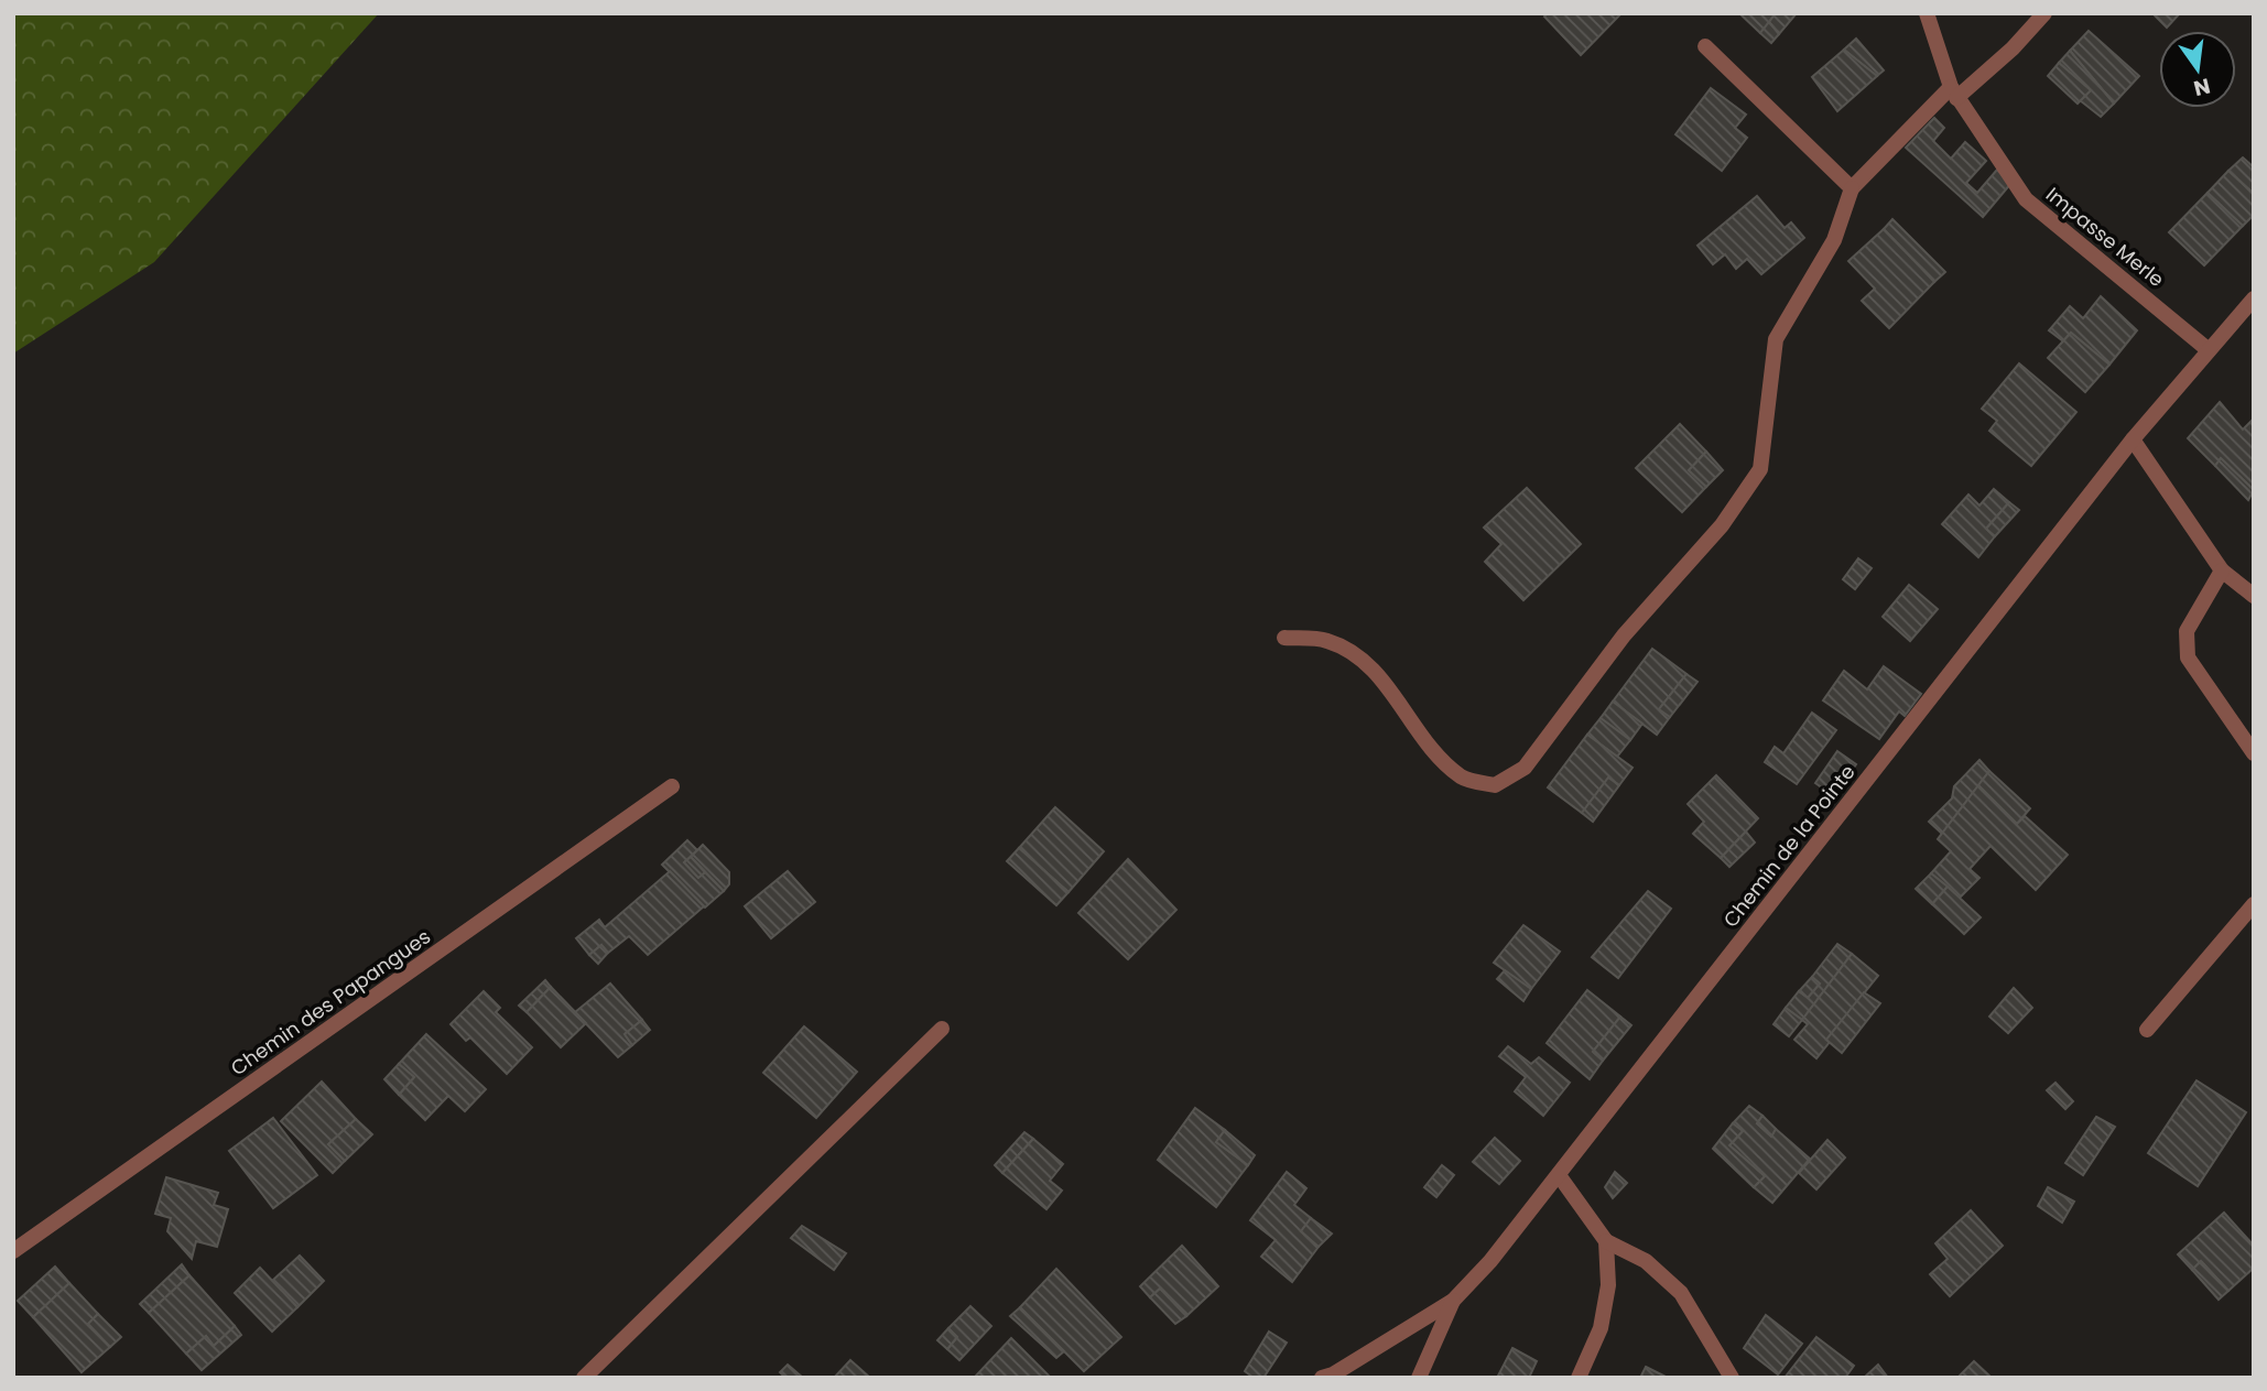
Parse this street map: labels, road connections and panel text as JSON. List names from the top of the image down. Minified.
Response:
{"streets":{"street":["Impasse Merle","Chemin de la Pointe","Chemin des Papangues"]},"crossings":[["Impasse Merle","Chemin de la Pointe"]],"north":"bottom"}
